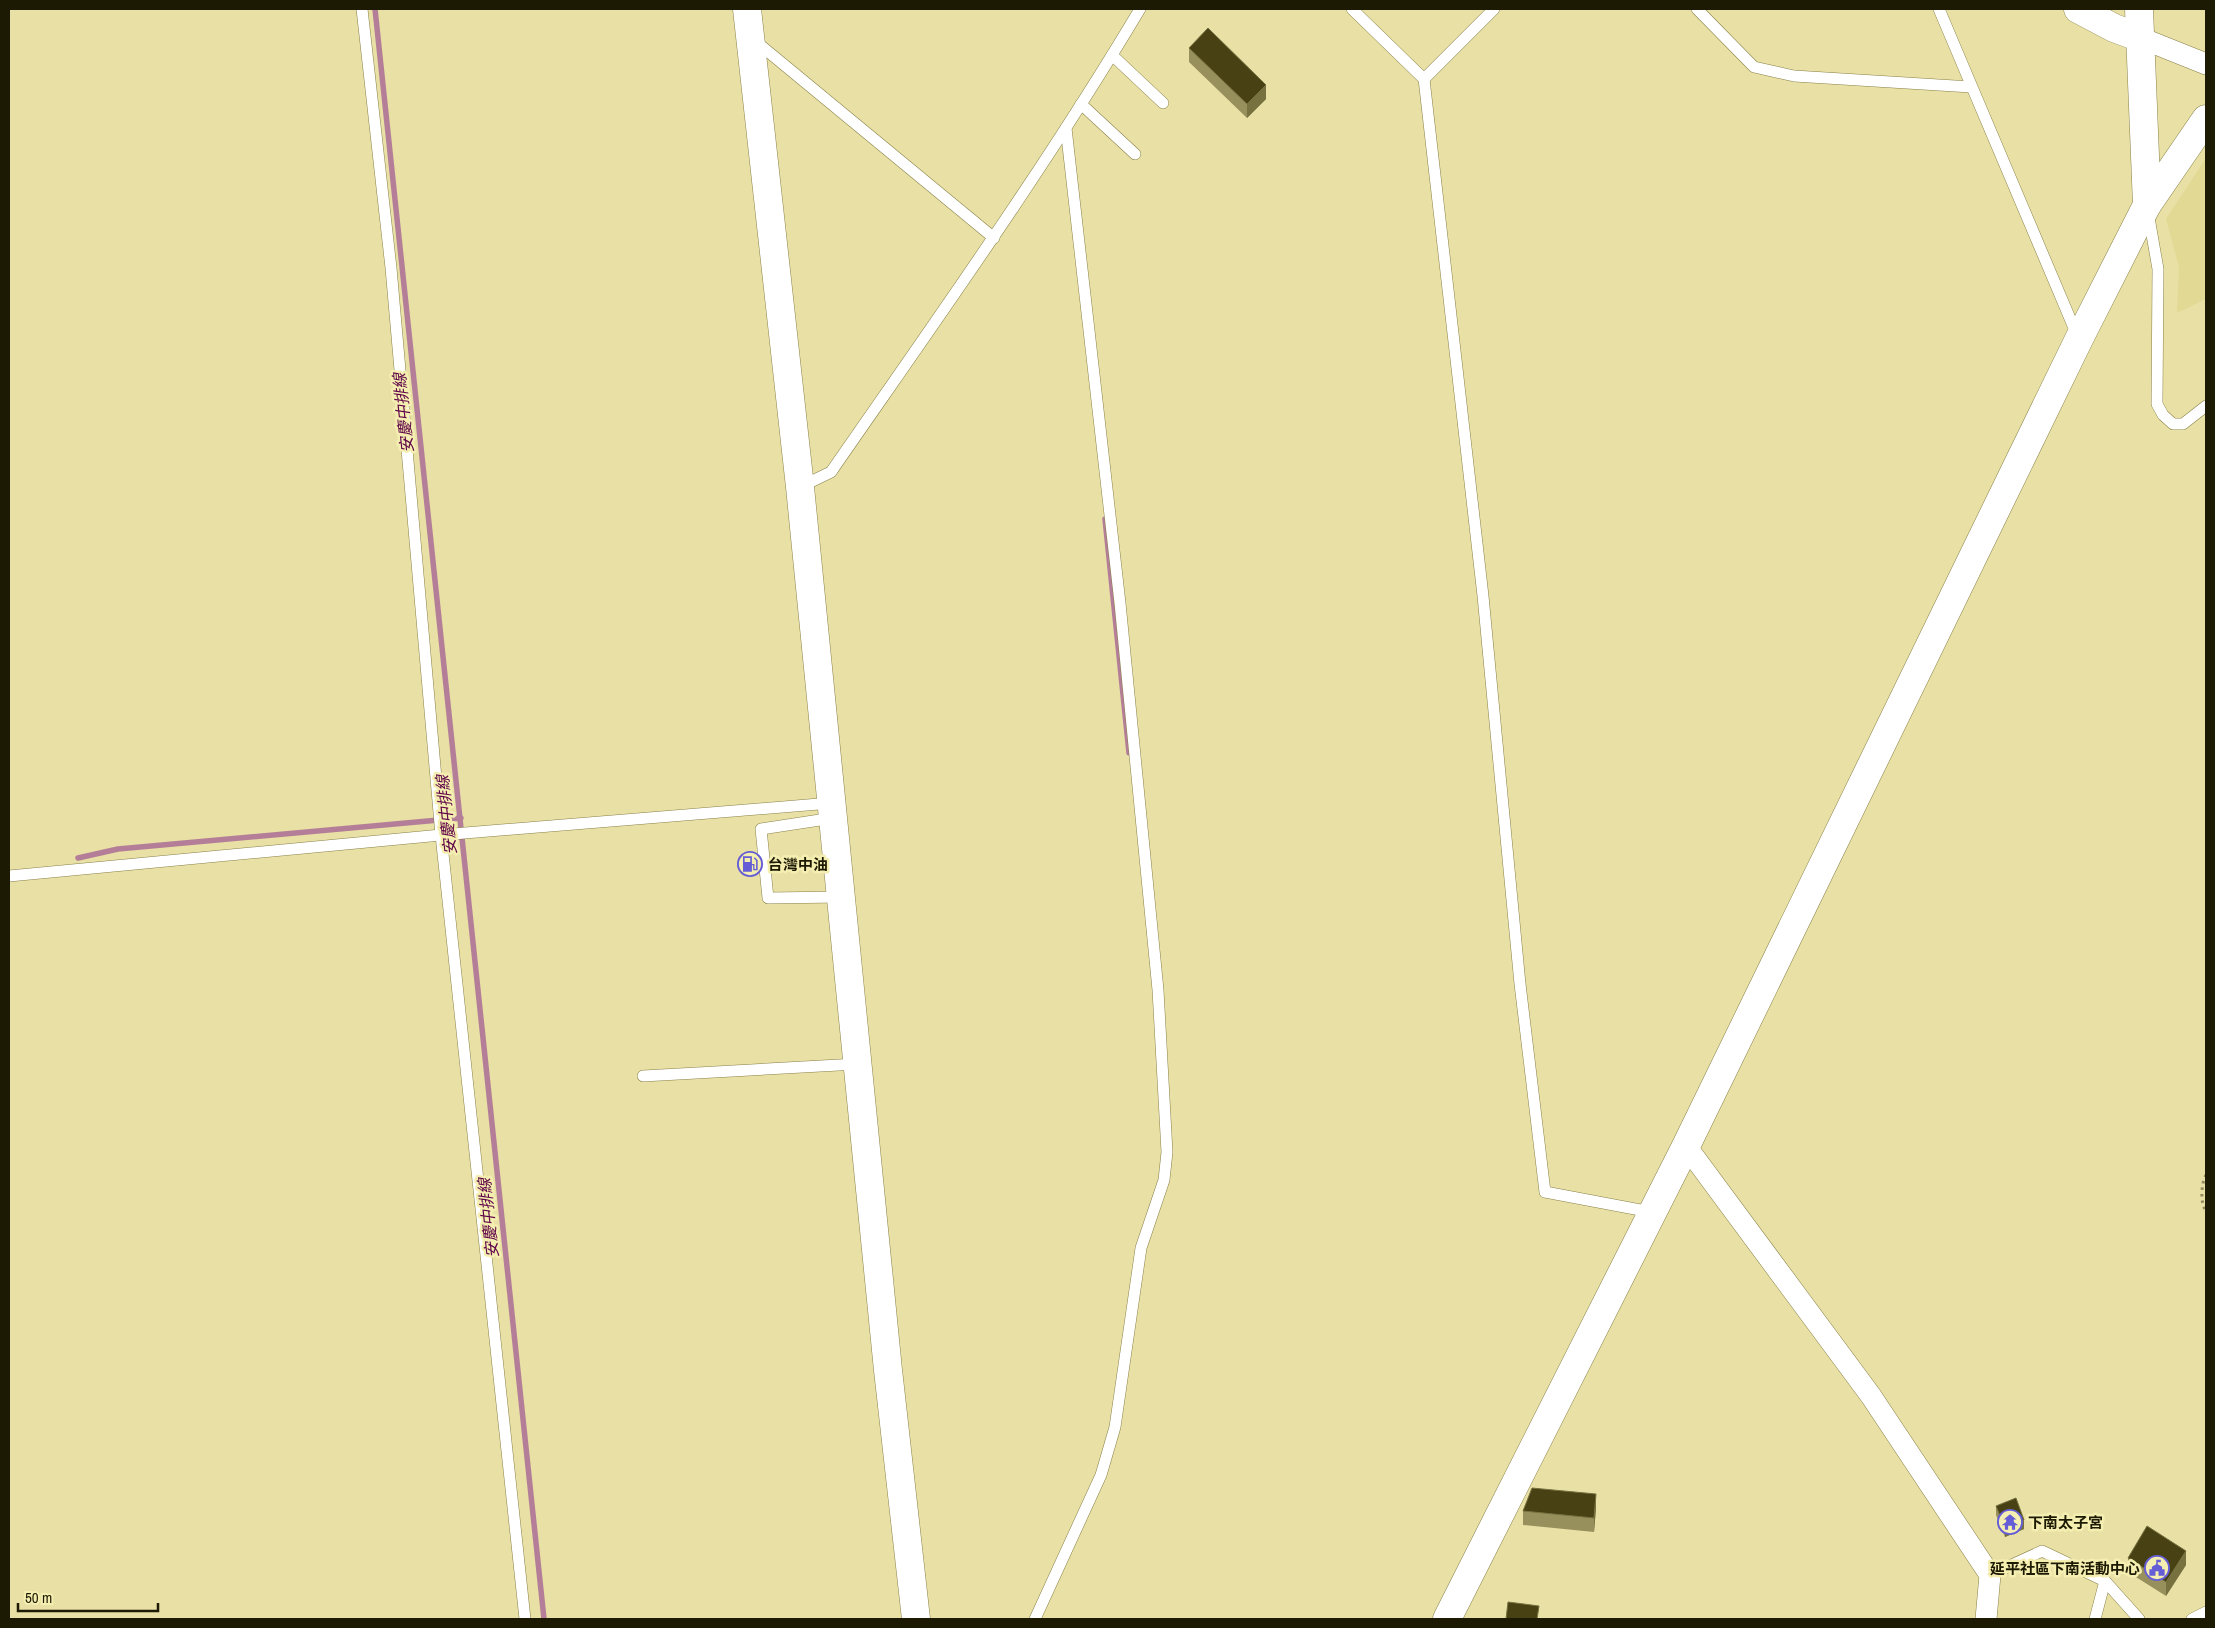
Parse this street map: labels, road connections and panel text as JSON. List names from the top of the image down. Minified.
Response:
{"water":["安慶中排線"],"places":{"fuel station":["台灣中油"],"temple":["下南太子宮"],"public building":["延平社區下南活動中心"]},"scale_bar":"50 m"}
